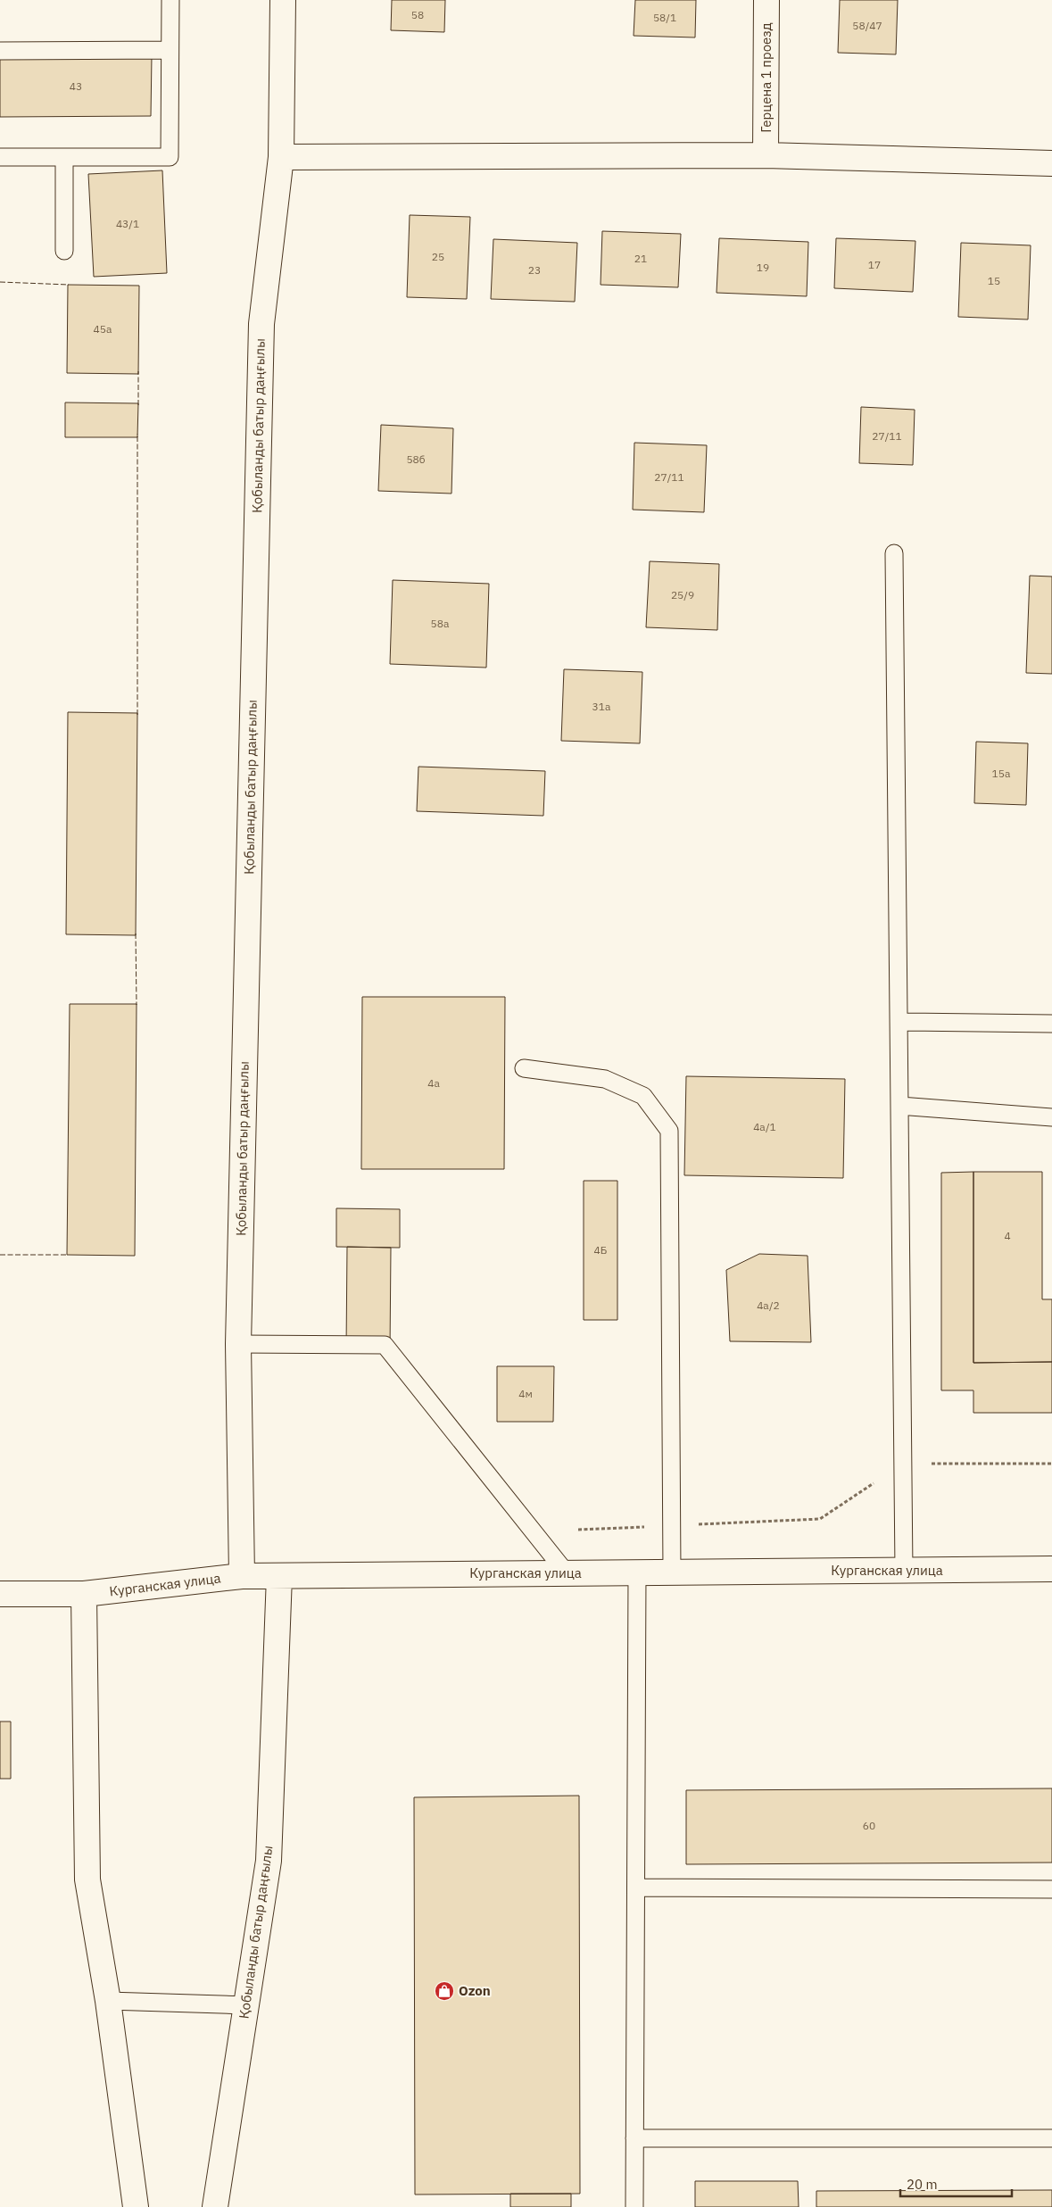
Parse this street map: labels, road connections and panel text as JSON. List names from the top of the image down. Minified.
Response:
{"streets":{"street":["Герцена 1 проезд","Қобыланды батыр даңғылы","Курганская улица"]},"crossings":[["Қобыланды батыр даңғылы","Курганская улица"]],"places":{"shop":["Ozon"]},"house_numbers":["58","58/1","58/47","43","43/1","25","21","17","19","23","15","45а","27/11","58б","27/11","25/9","58а","31а","15а","4а","4а/1","4","4Б","4а/2","4м","60"],"scale_bar":"20 m"}
